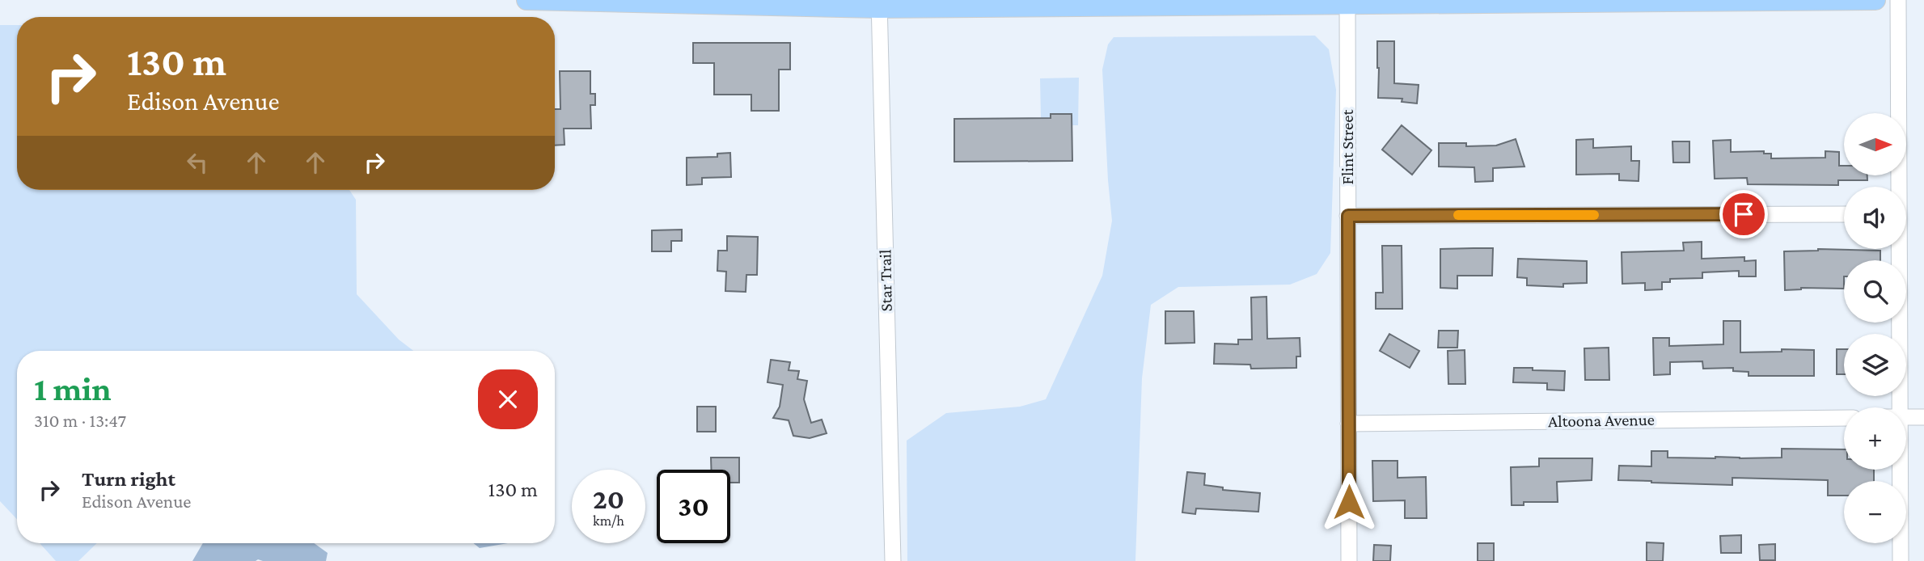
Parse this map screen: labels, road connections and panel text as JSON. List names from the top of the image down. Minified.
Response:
{"streets":{"street":["Flint Street","Star Trail","Altoona Avenue"]},"crossings":[["Flint Street","Altoona Avenue"]],"north":"right","page":{"turn":["130 m","Edison Avenue"],"map_buttons":["+","−"],"heading":["1 min","310 m · 13:47"],"list":[{"name":"Turn right","note":"Edison Avenue","value":"130 m"}],"speed":"20 km/h","limit":"30"}}
